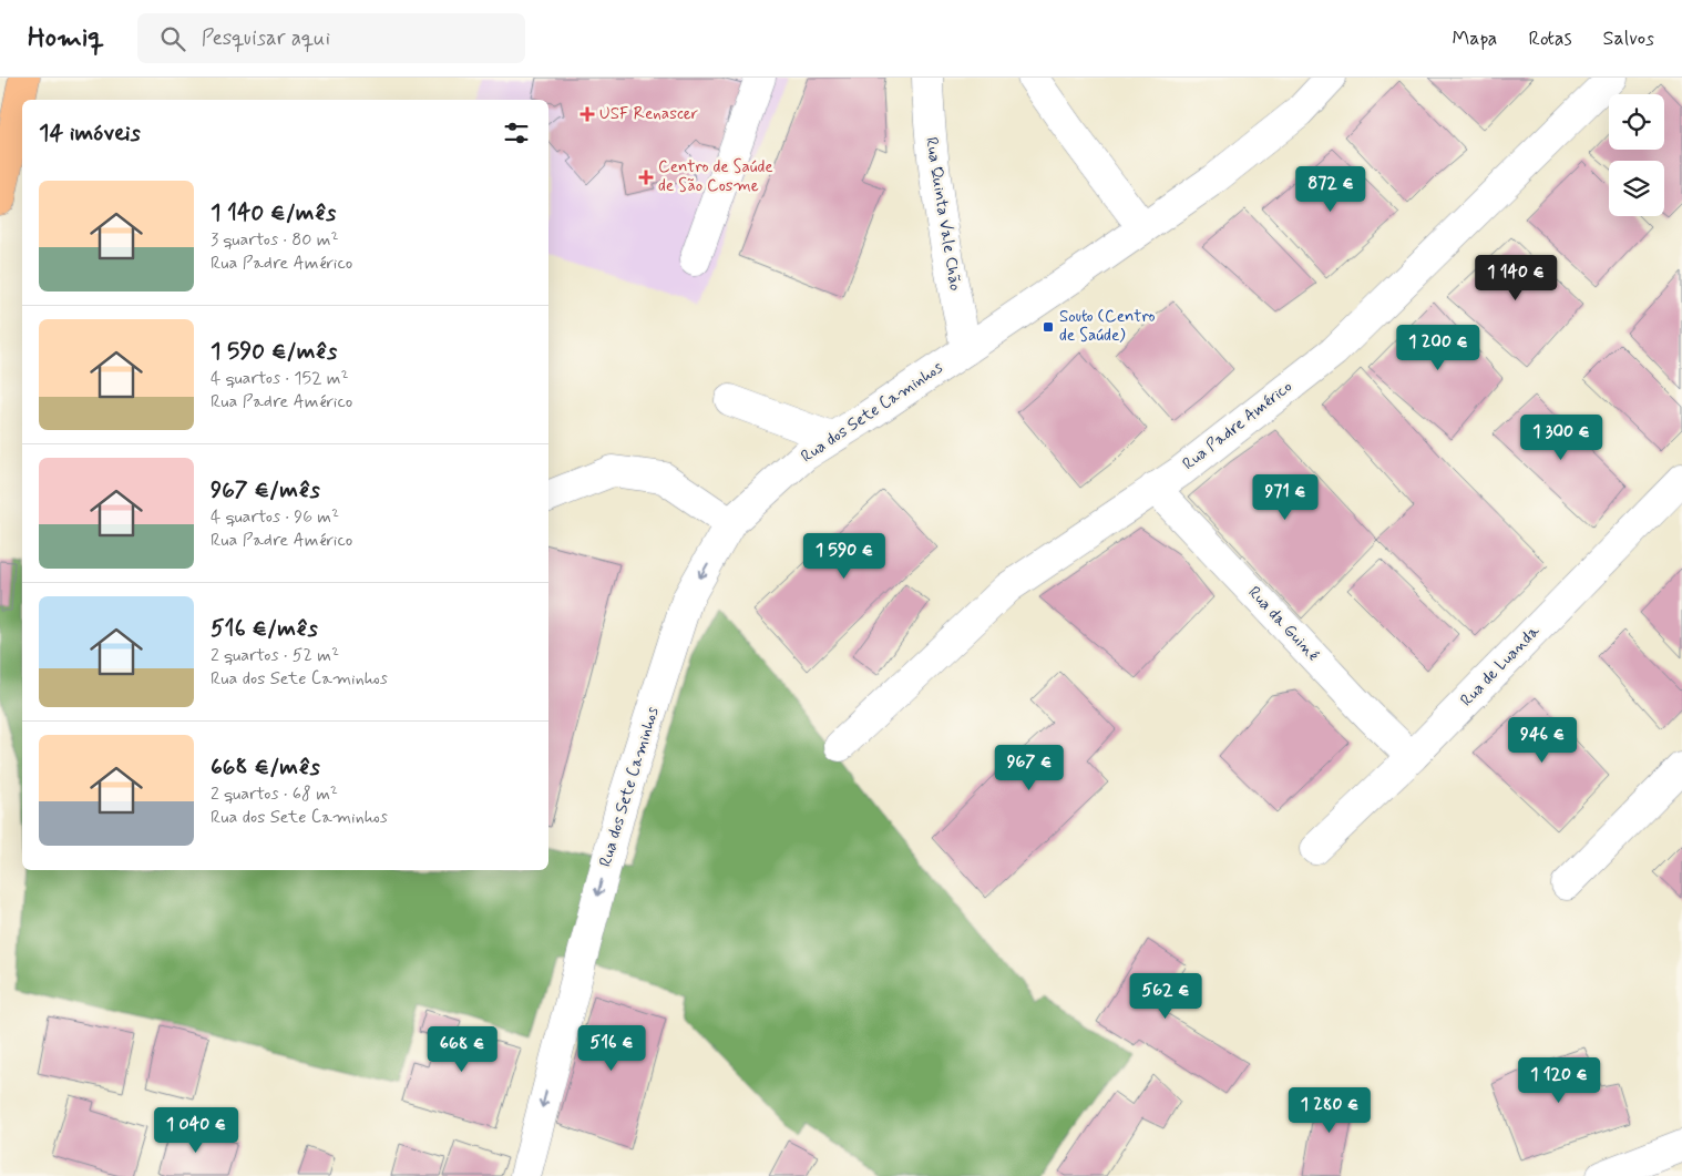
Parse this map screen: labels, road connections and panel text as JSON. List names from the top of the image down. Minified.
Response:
{"streets":{"street":["Rua Quinta Vale Chão","Rua dos Sete Caminhos","Rua Padre Américo","Rua da Guiné","Rua de Luanda"]},"crossings":[["Rua Quinta Vale Chão","Rua dos Sete Caminhos"],["Rua Padre Américo","Rua da Guiné"],["Rua da Guiné","Rua de Luanda"]],"one_way":["Rua dos Sete Caminhos"],"places":{"health":["USF Renascer","Centro de Saúde de São Cosme"],"transit":["Souto (Centro de Saúde)"]},"page":{"header":"Homiq","search":"Pesquisar aqui","nav":["Mapa","Rotas","Salvos"],"heading":"14 imóveis","price":["872 €","1 140 €","1 200 €","1 300 €","971 €","1 590 €","946 €","967 €","562 €","516 €","668 €","1 120 €","1 280 €","1 040 €"],"list":[{"name":"1 140 €/mês","note":"3 quartos · 80 m² · Rua Padre Américo"},{"name":"1 590 €/mês","note":"4 quartos · 152 m² · Rua Padre Américo"},{"name":"967 €/mês","note":"4 quartos · 96 m² · Rua Padre Américo"},{"name":"516 €/mês","note":"2 quartos · 52 m² · Rua dos Sete Caminhos"},{"name":"668 €/mês","note":"2 quartos · 68 m² · Rua dos Sete Caminhos"}]}}
